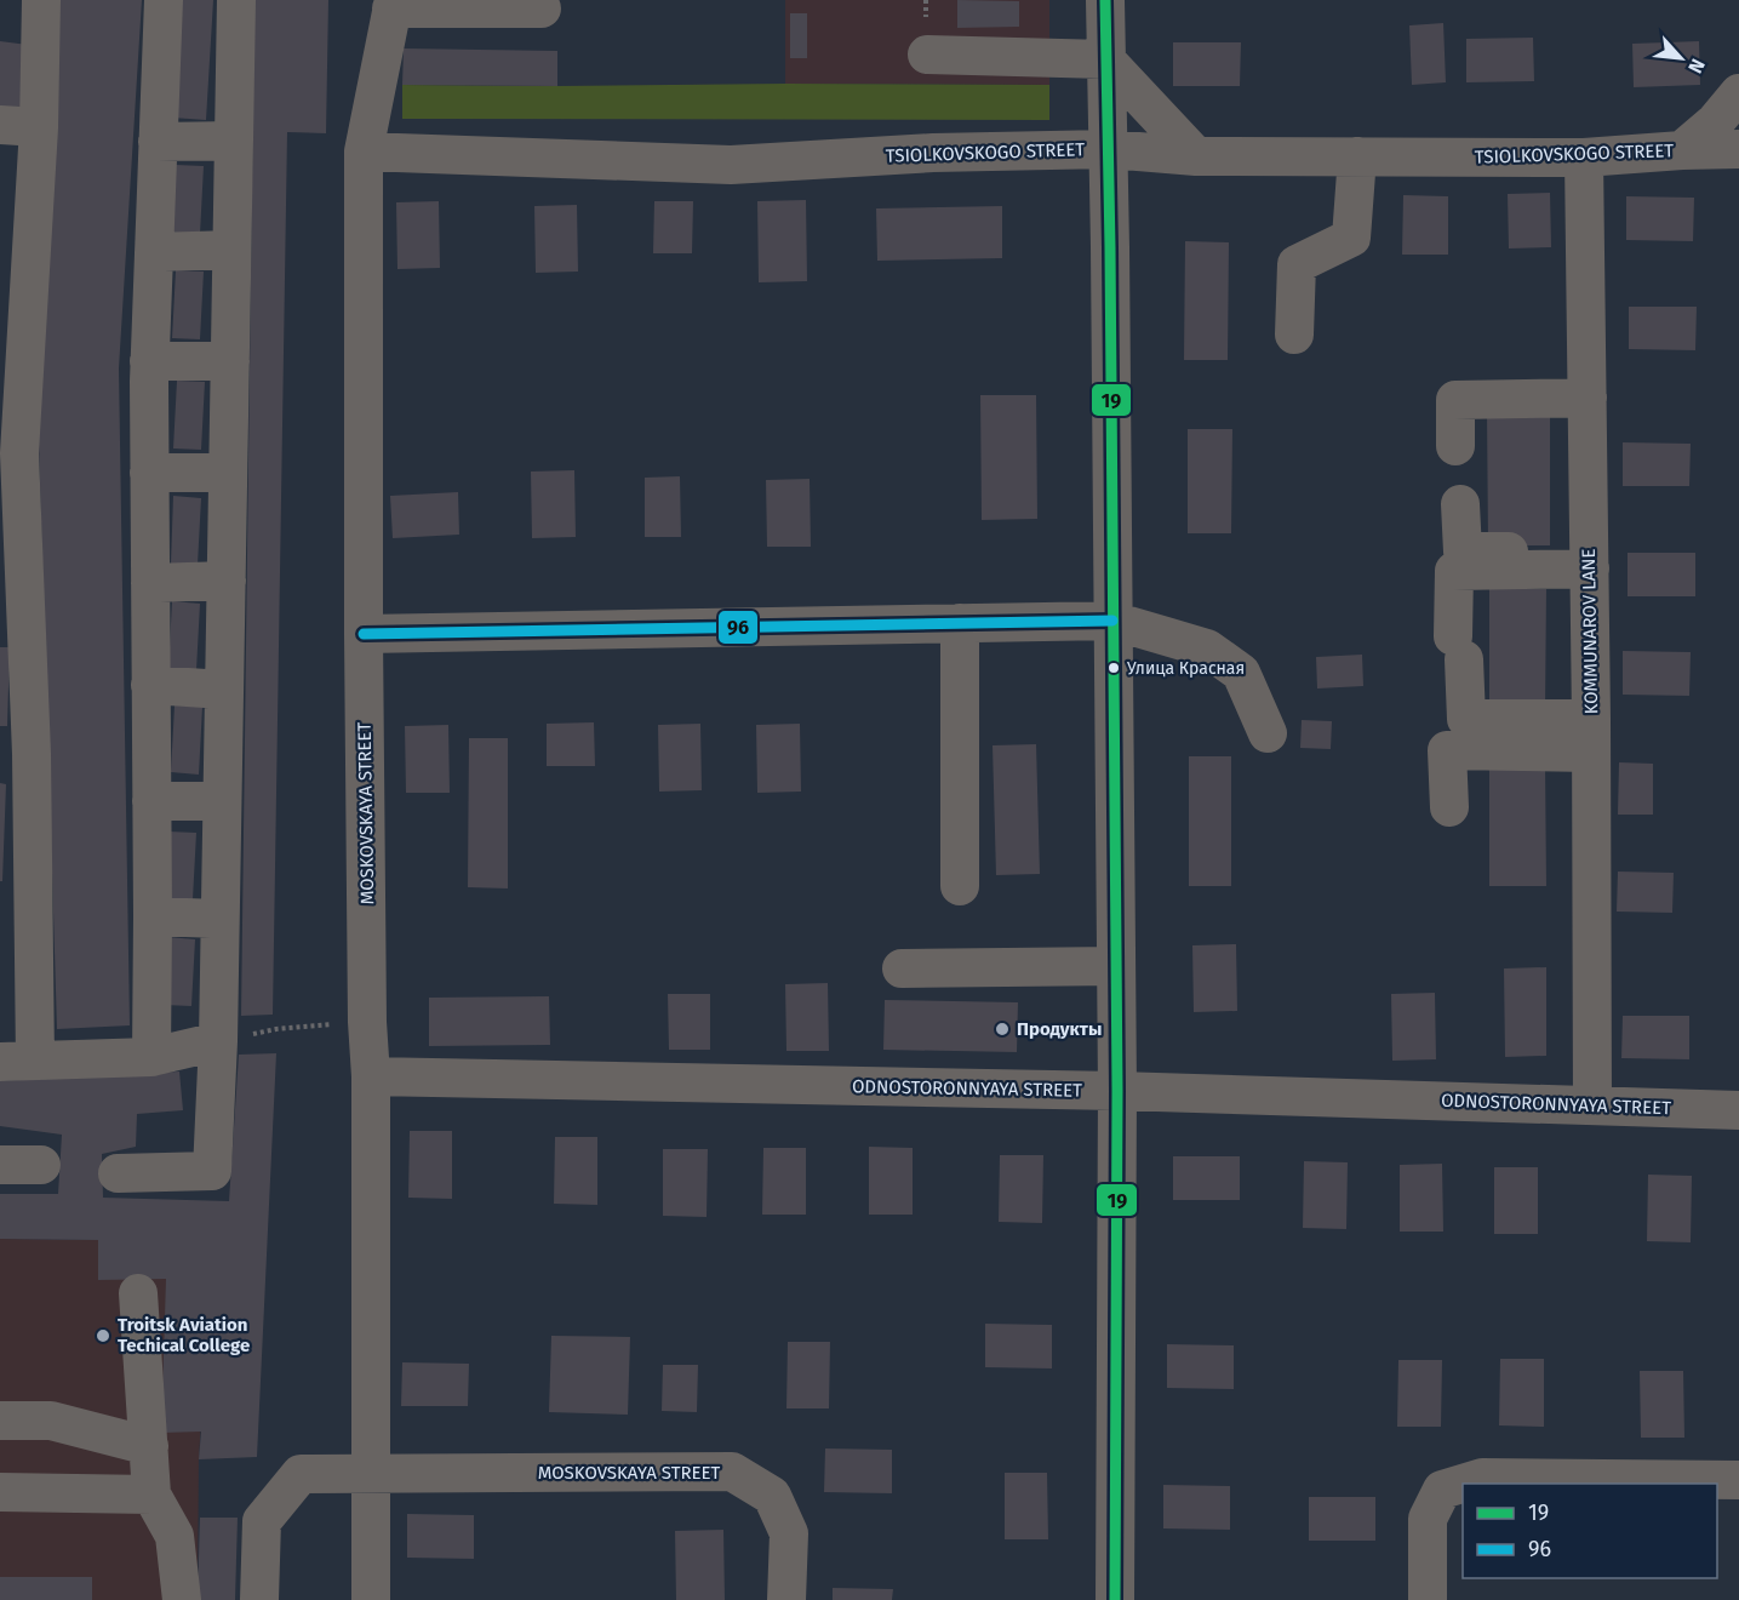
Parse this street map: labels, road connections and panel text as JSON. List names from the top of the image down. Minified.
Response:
{"streets":{"street":["TSIOLKOVSKOGO STREET","KOMMUNAROV LANE","MOSKOVSKAYA STREET","ODNOSTORONNYAYA STREET"]},"crossings":[["TSIOLKOVSKOGO STREET","KOMMUNAROV LANE"],["TSIOLKOVSKOGO STREET","MOSKOVSKAYA STREET"],["KOMMUNAROV LANE","ODNOSTORONNYAYA STREET"],["MOSKOVSKAYA STREET","ODNOSTORONNYAYA STREET"]],"places":["Улица Красная","Продукты","Troitsk Aviation Techical College"],"lines":["transit line 19","transit line 96"],"legend":["19","96"],"north":"bottom right"}
